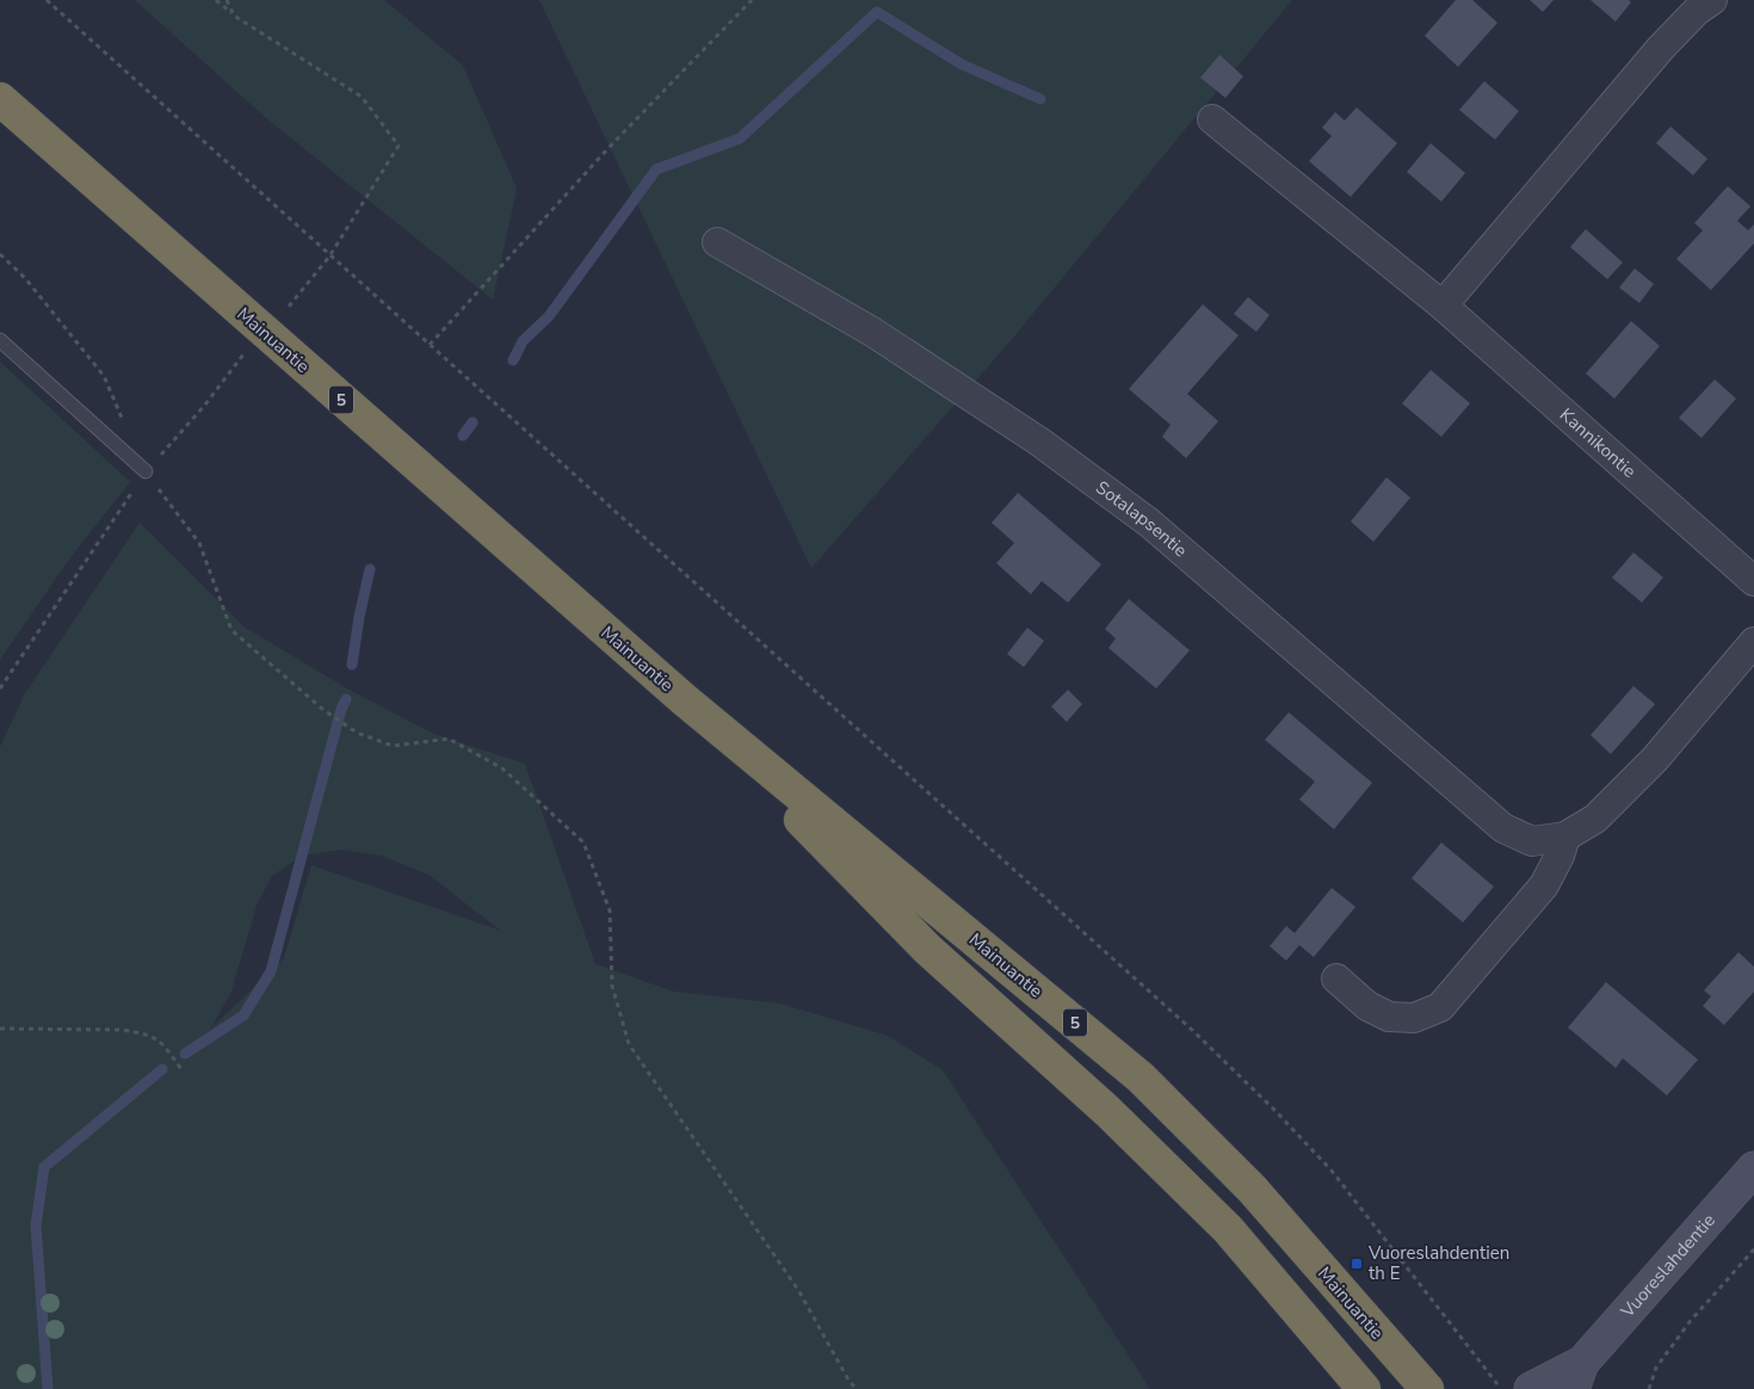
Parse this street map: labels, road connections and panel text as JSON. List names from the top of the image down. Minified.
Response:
{"streets":{"highway":["Mainuantie","5"],"street":["Kannikontie","Sotalapsentie","Vuoreslahdentie"]},"places":{"transit":["Vuoreslahdentien th E"]}}
